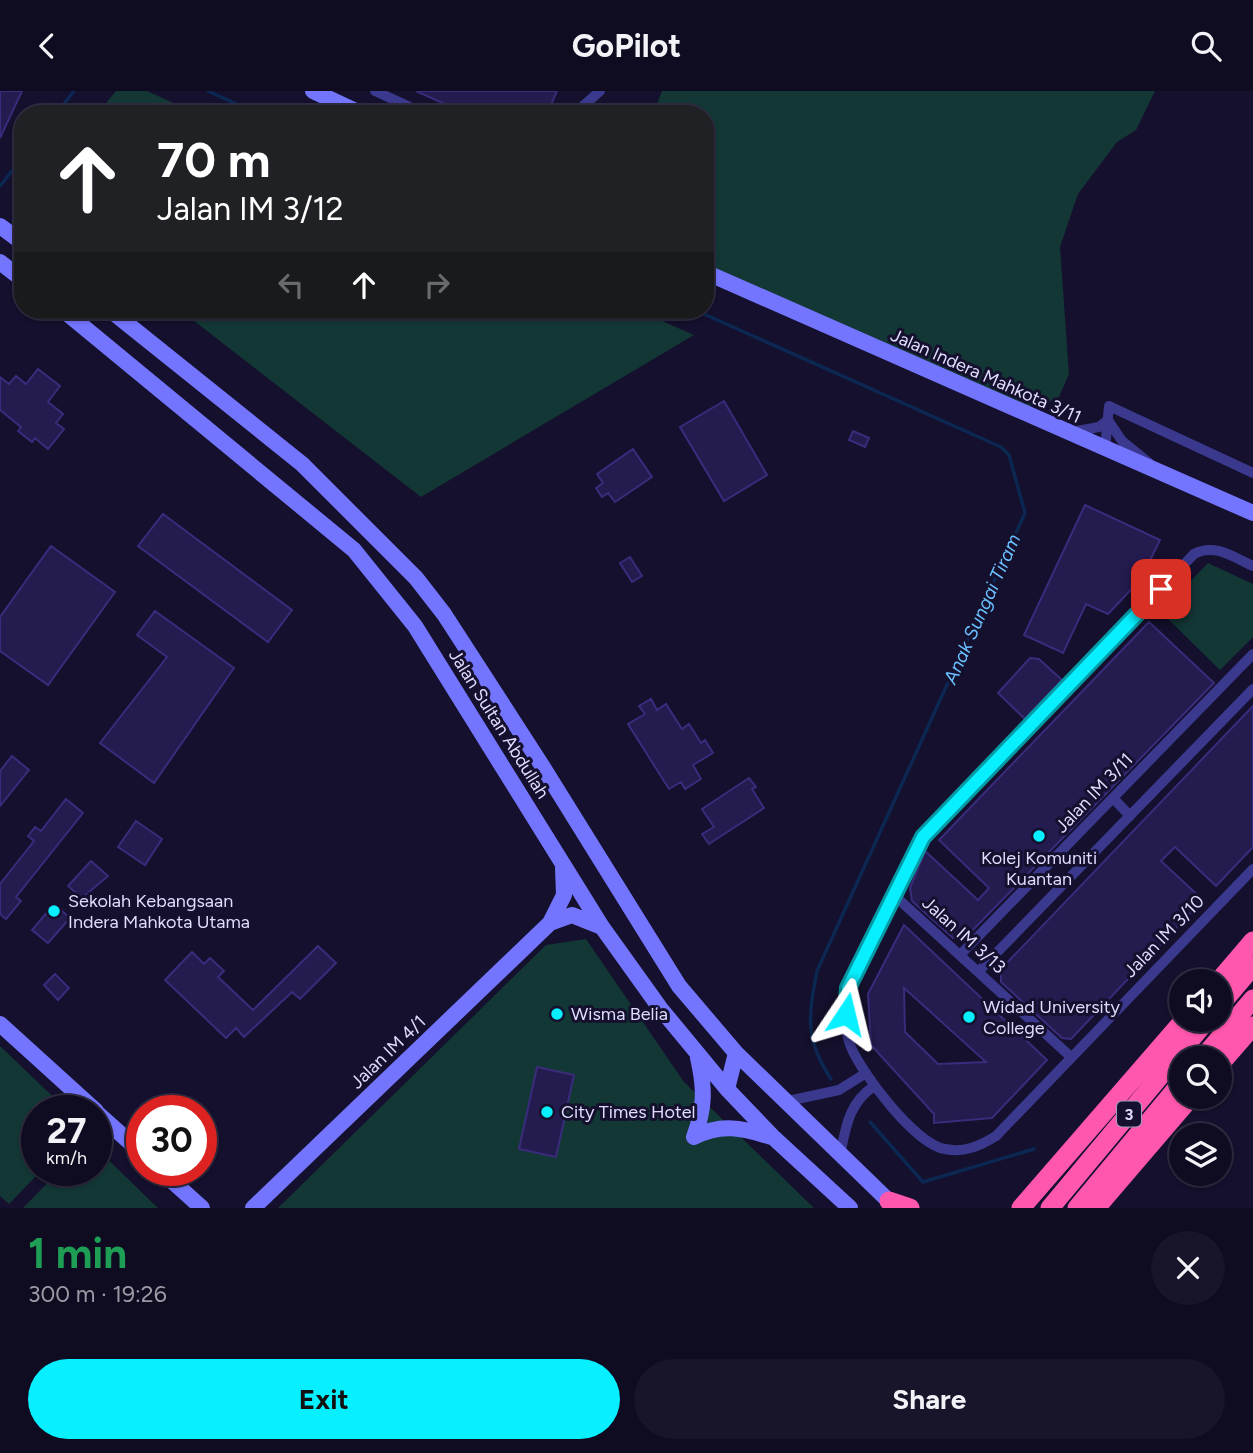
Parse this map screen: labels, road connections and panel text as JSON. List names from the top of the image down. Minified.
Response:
{"streets":{"highway":["3"],"main road":["Jalan Indera Mahkota 3/11","Jalan Sultan Abdullah","Jalan IM 4/1"],"street":["Jalan IM 3/11","Jalan IM 3/13","Jalan IM 3/10"]},"crossings":[["Jalan Sultan Abdullah","Jalan IM 4/1"],["Jalan IM 3/11","Jalan IM 3/13"],["Jalan IM 3/13","Jalan IM 3/10"]],"water":["Anak Sungai Tiram"],"places":["Kolej Komuniti Kuantan","Sekolah Kebangsaan Indera Mahkota Utama","Wisma Belia","Widad University College","City Times Hotel"],"page":{"header":"GoPilot","turn":["70 m","Jalan IM 3/12"],"speed":"27 km/h","limit":"30","heading":["1 min","300 m · 19:26"],"buttons":["Exit","Share"]}}
